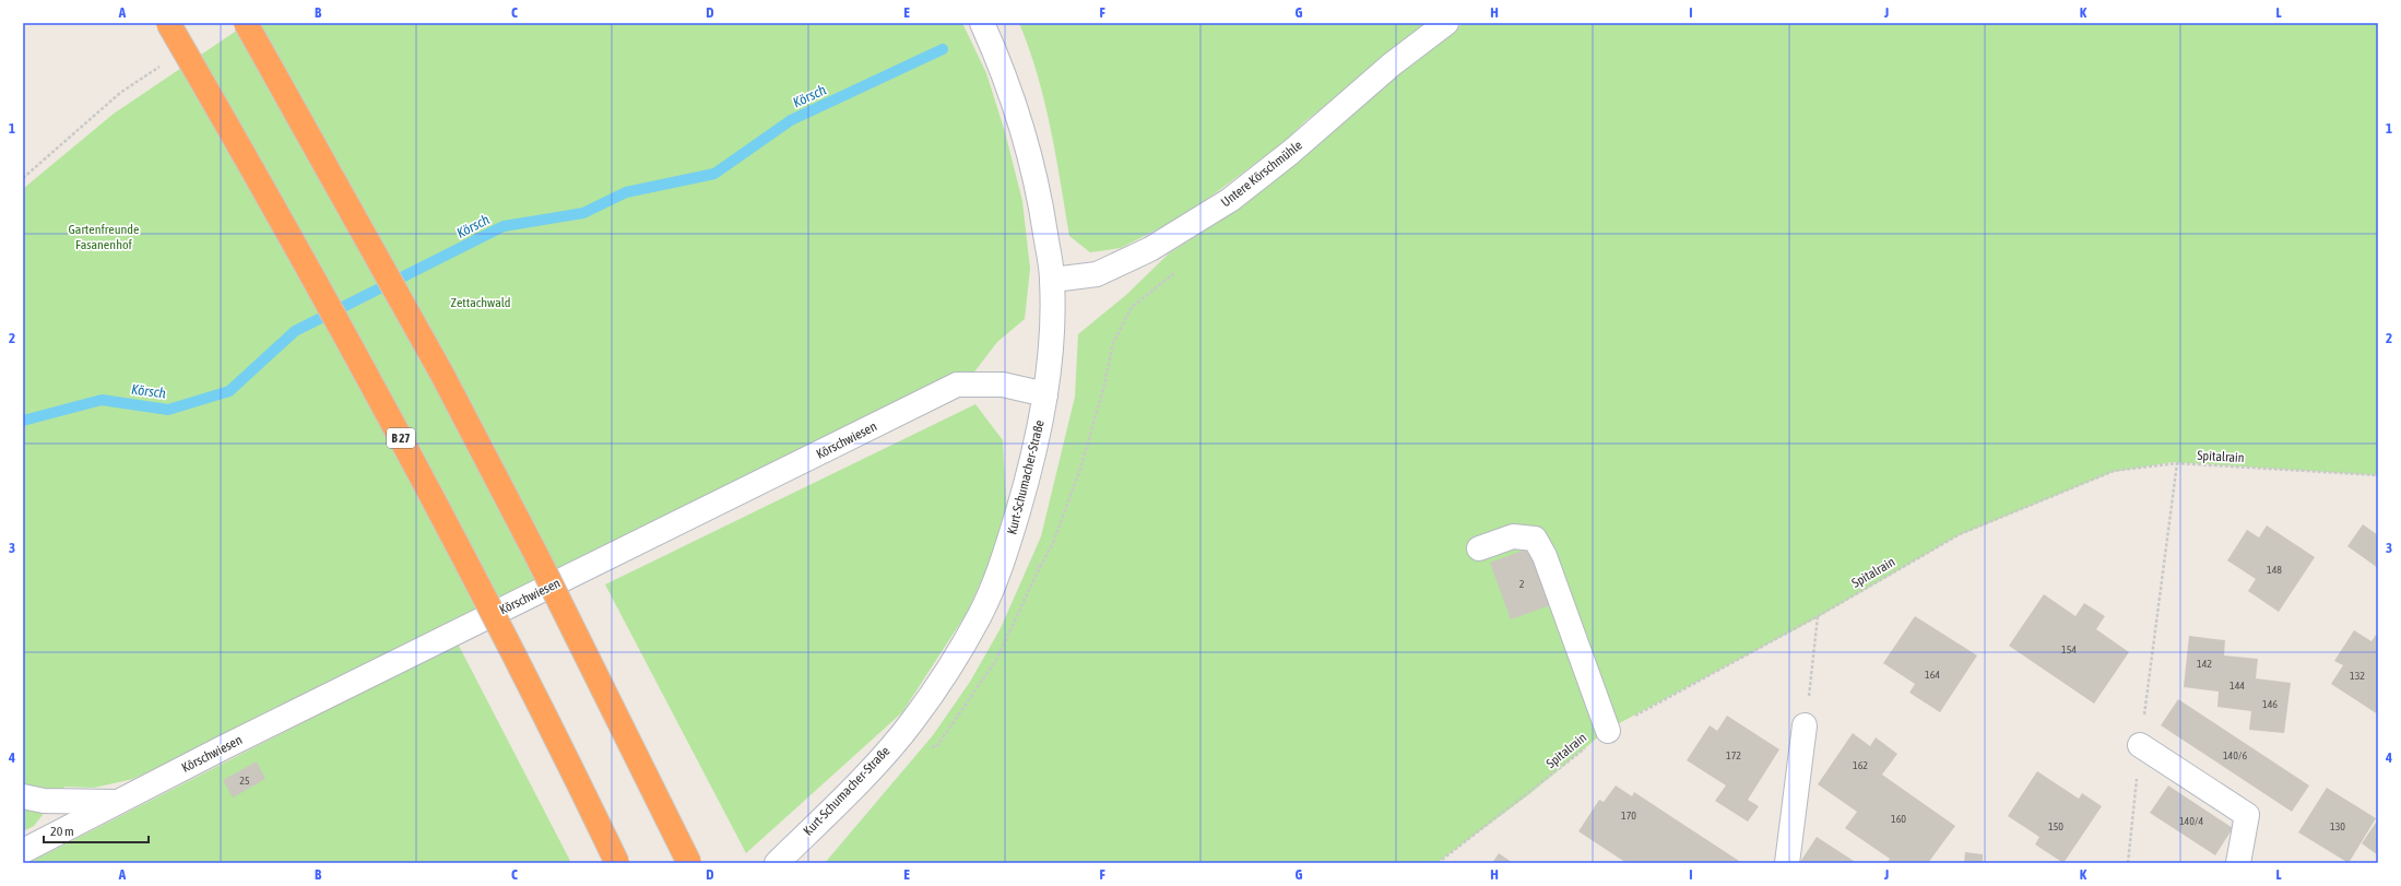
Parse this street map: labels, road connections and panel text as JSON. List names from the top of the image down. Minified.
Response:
{"streets":{"highway":["B 27"],"street":["Untere Körschmühle","Körschwiesen","Kurt-Schumacher-Straße"],"path":["Spitalrain"]},"crossings":[["Untere Körschmühle","Kurt-Schumacher-Straße"],["Körschwiesen","Kurt-Schumacher-Straße"]],"water":["Körsch"],"parks":["Gartenfreunde Fasanenhof","Zettachwald"],"house_numbers":["148","2","154","142","164","132","144","146","172","140/6","162","25","170","160","140/4","150","130"],"scale_bar":"20 m","grid":{"columns":["A","B","C","D","E","F","G","H","I","J","K","L"],"rows":["1","2","3","4"]}}
